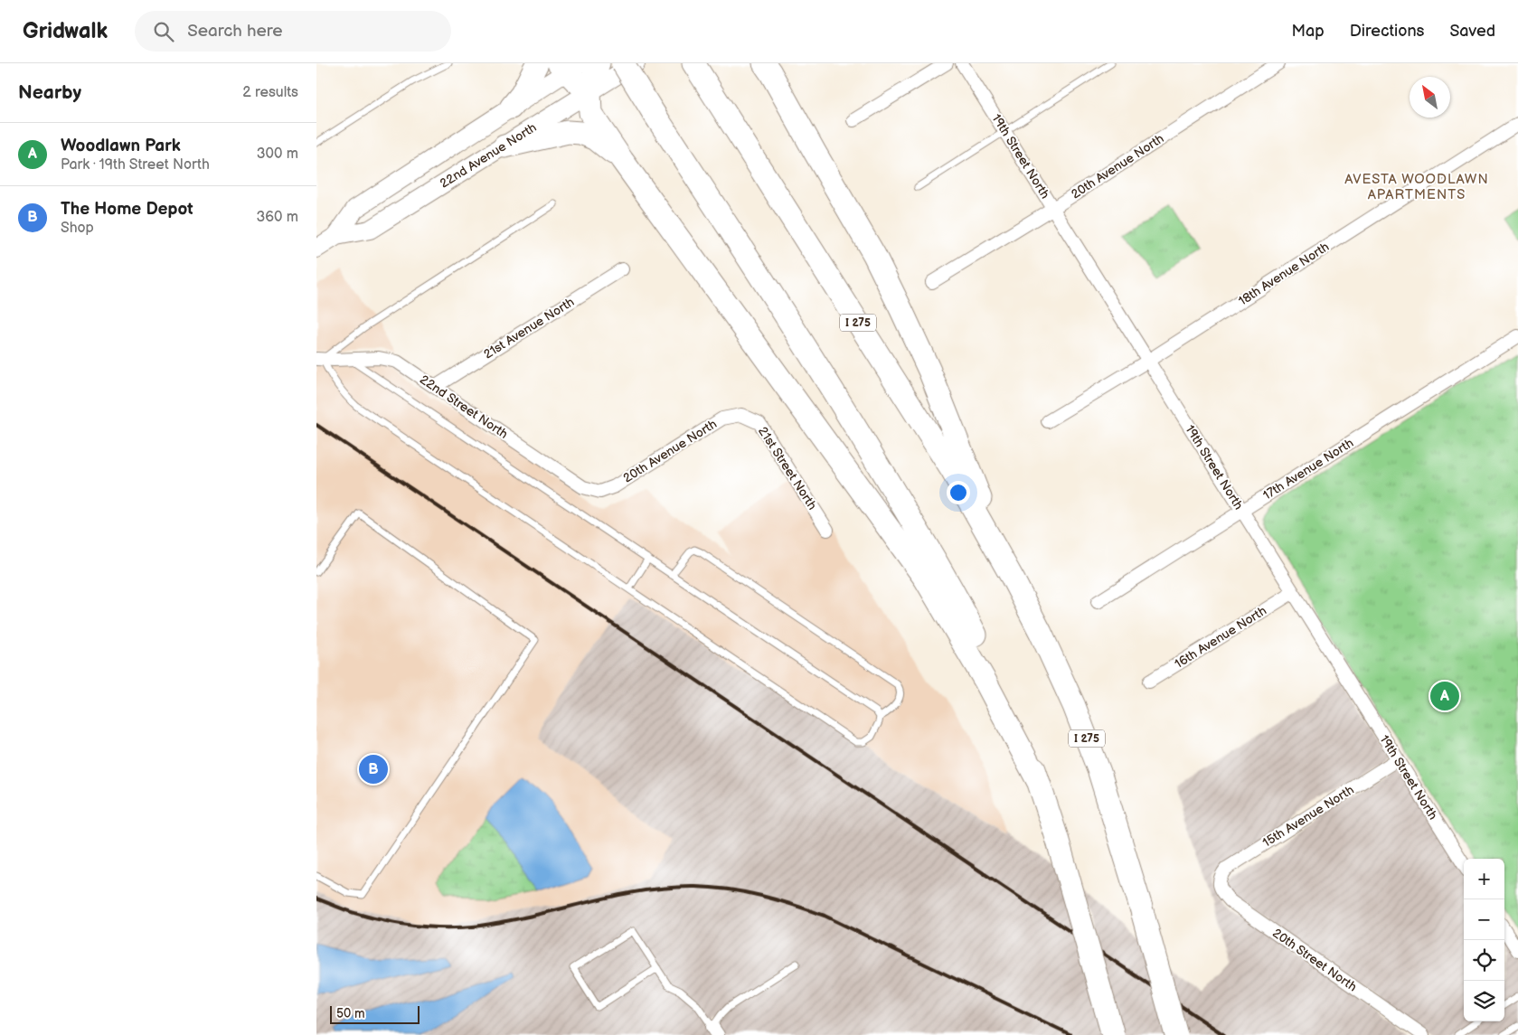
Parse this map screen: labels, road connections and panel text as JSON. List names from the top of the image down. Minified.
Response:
{"streets":{"highway":["I 275"],"main road":["22nd Avenue North"],"street":["19th Street North","20th Avenue North","18th Avenue North","21st Avenue North","22nd Street North","21st Street North","17th Avenue North","16th Avenue North","15th Avenue North","20th Street North"]},"crossings":[["19th Street North","20th Avenue North"],["19th Street North","18th Avenue North"],["19th Street North","17th Avenue North"],["19th Street North","16th Avenue North"],["19th Street North","15th Avenue North"],["20th Avenue North","22nd Street North"],["20th Avenue North","21st Street North"],["21st Avenue North","22nd Street North"],["15th Avenue North","20th Street North"]],"districts":["AVESTA WOODLAWN APARTMENTS"],"scale_bar":"50 m","north":"top left","page":{"header":"Gridwalk","search":"Search here","nav":["Map","Directions","Saved"],"heading":["Nearby","2 results"],"list":[{"mark":"A","name":"Woodlawn Park","note":"Park · 19th Street North","value":"300 m"},{"mark":"B","name":"The Home Depot","note":"Shop","value":"360 m"}],"pins":["A","B"],"map_buttons":["+","−"],"scale":"50 m"}}
